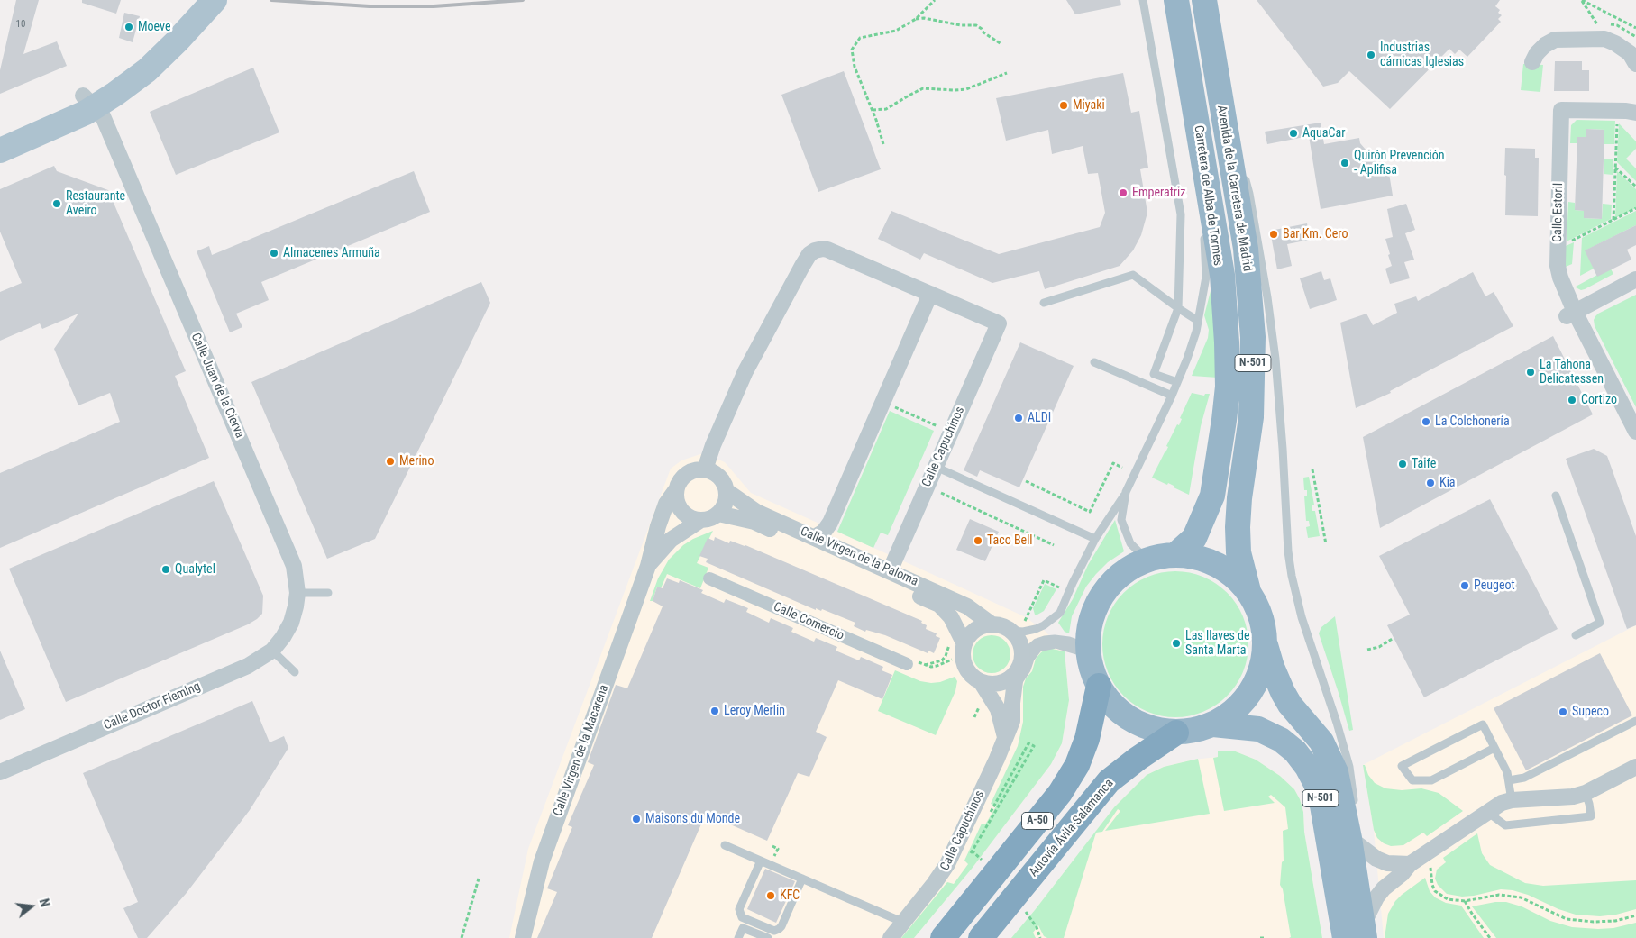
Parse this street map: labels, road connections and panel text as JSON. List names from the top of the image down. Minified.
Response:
{"streets":{"highway":["Avenida de la Carretera de Madrid","N-501","A-50","Autovía Ávila-Salamanca"],"street":["Calle Estoril","Calle Juan de la Cierva","Calle Capuchinos","Calle Virgen de la Paloma","Calle Comercio","Calle Doctor Fleming","Calle Virgen de la Macarena"],"lane":["Carretera de Alba de Tormes"]},"crossings":[["Calle Juan de la Cierva","Calle Doctor Fleming"],["Calle Capuchinos","Calle Virgen de la Paloma"],["Calle Virgen de la Paloma","Calle Virgen de la Macarena"]],"places":["Moeve","Industrias cárnicas Iglesias","Miyaki","AquaCar","Quirón Prevención - Aplifisa","Emperatriz","Restaurante Aveiro","Bar Km. Cero","Almacenes Armuña","La Tahona Delicatessen","Cortizo","ALDI","La Colchonería","Merino","Taife","Kia","Taco Bell","Qualytel","Peugeot","Las llaves de Santa Marta","Leroy Merlin","Supeco","Maisons du Monde","KFC"],"house_numbers":["10"],"north":"right"}
